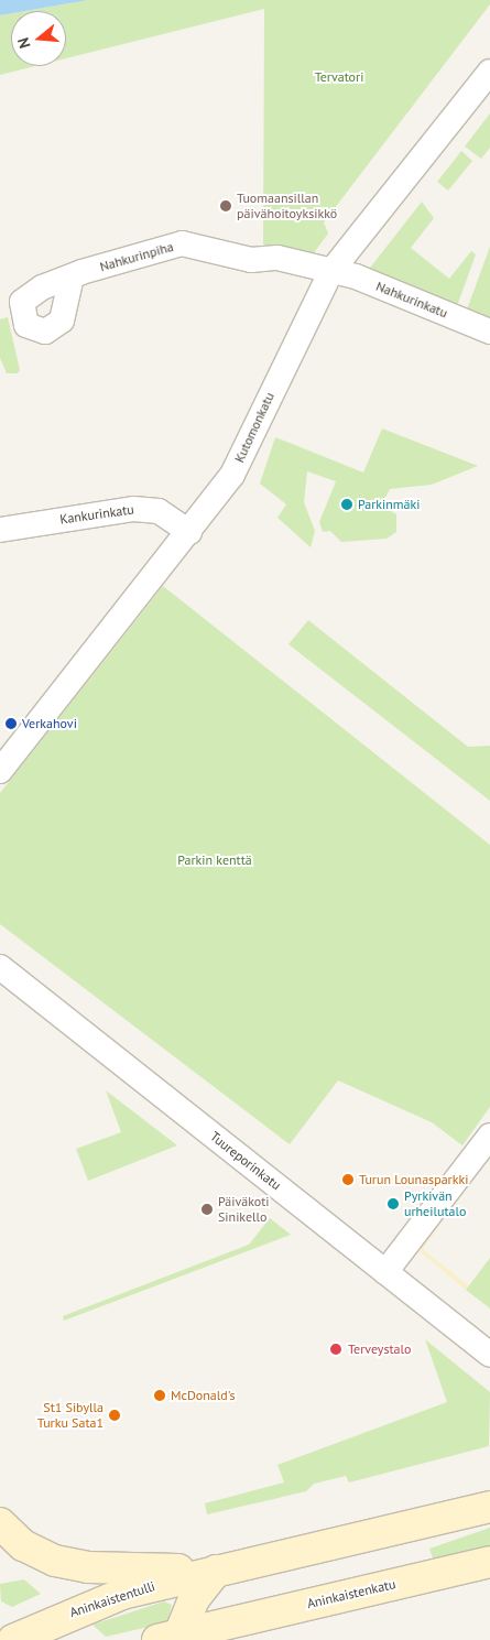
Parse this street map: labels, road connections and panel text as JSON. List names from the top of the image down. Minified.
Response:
{"streets":{"main road":["Aninkaistenkatu","Aninkaistentulli"],"street":["Nahkurinpiha","Nahkurinkatu","Kutomonkatu","Kankurinkatu","Tuureporinkatu"]},"crossings":[["Nahkurinpiha","Nahkurinkatu"],["Nahkurinpiha","Kutomonkatu"],["Nahkurinkatu","Kutomonkatu"],["Kutomonkatu","Kankurinkatu"]],"parks":["Tervatori","Parkin kenttä"],"places":["Tuomaansillan päivähoitoyksikkö","Parkinmäki","Verkahovi","Turun Lounasparkki","Pyrkivän urheilutalo","Päiväkoti Sinikello","Terveystalo","McDonald's","St1 Sibylla Turku Sata1"],"north":"left"}
